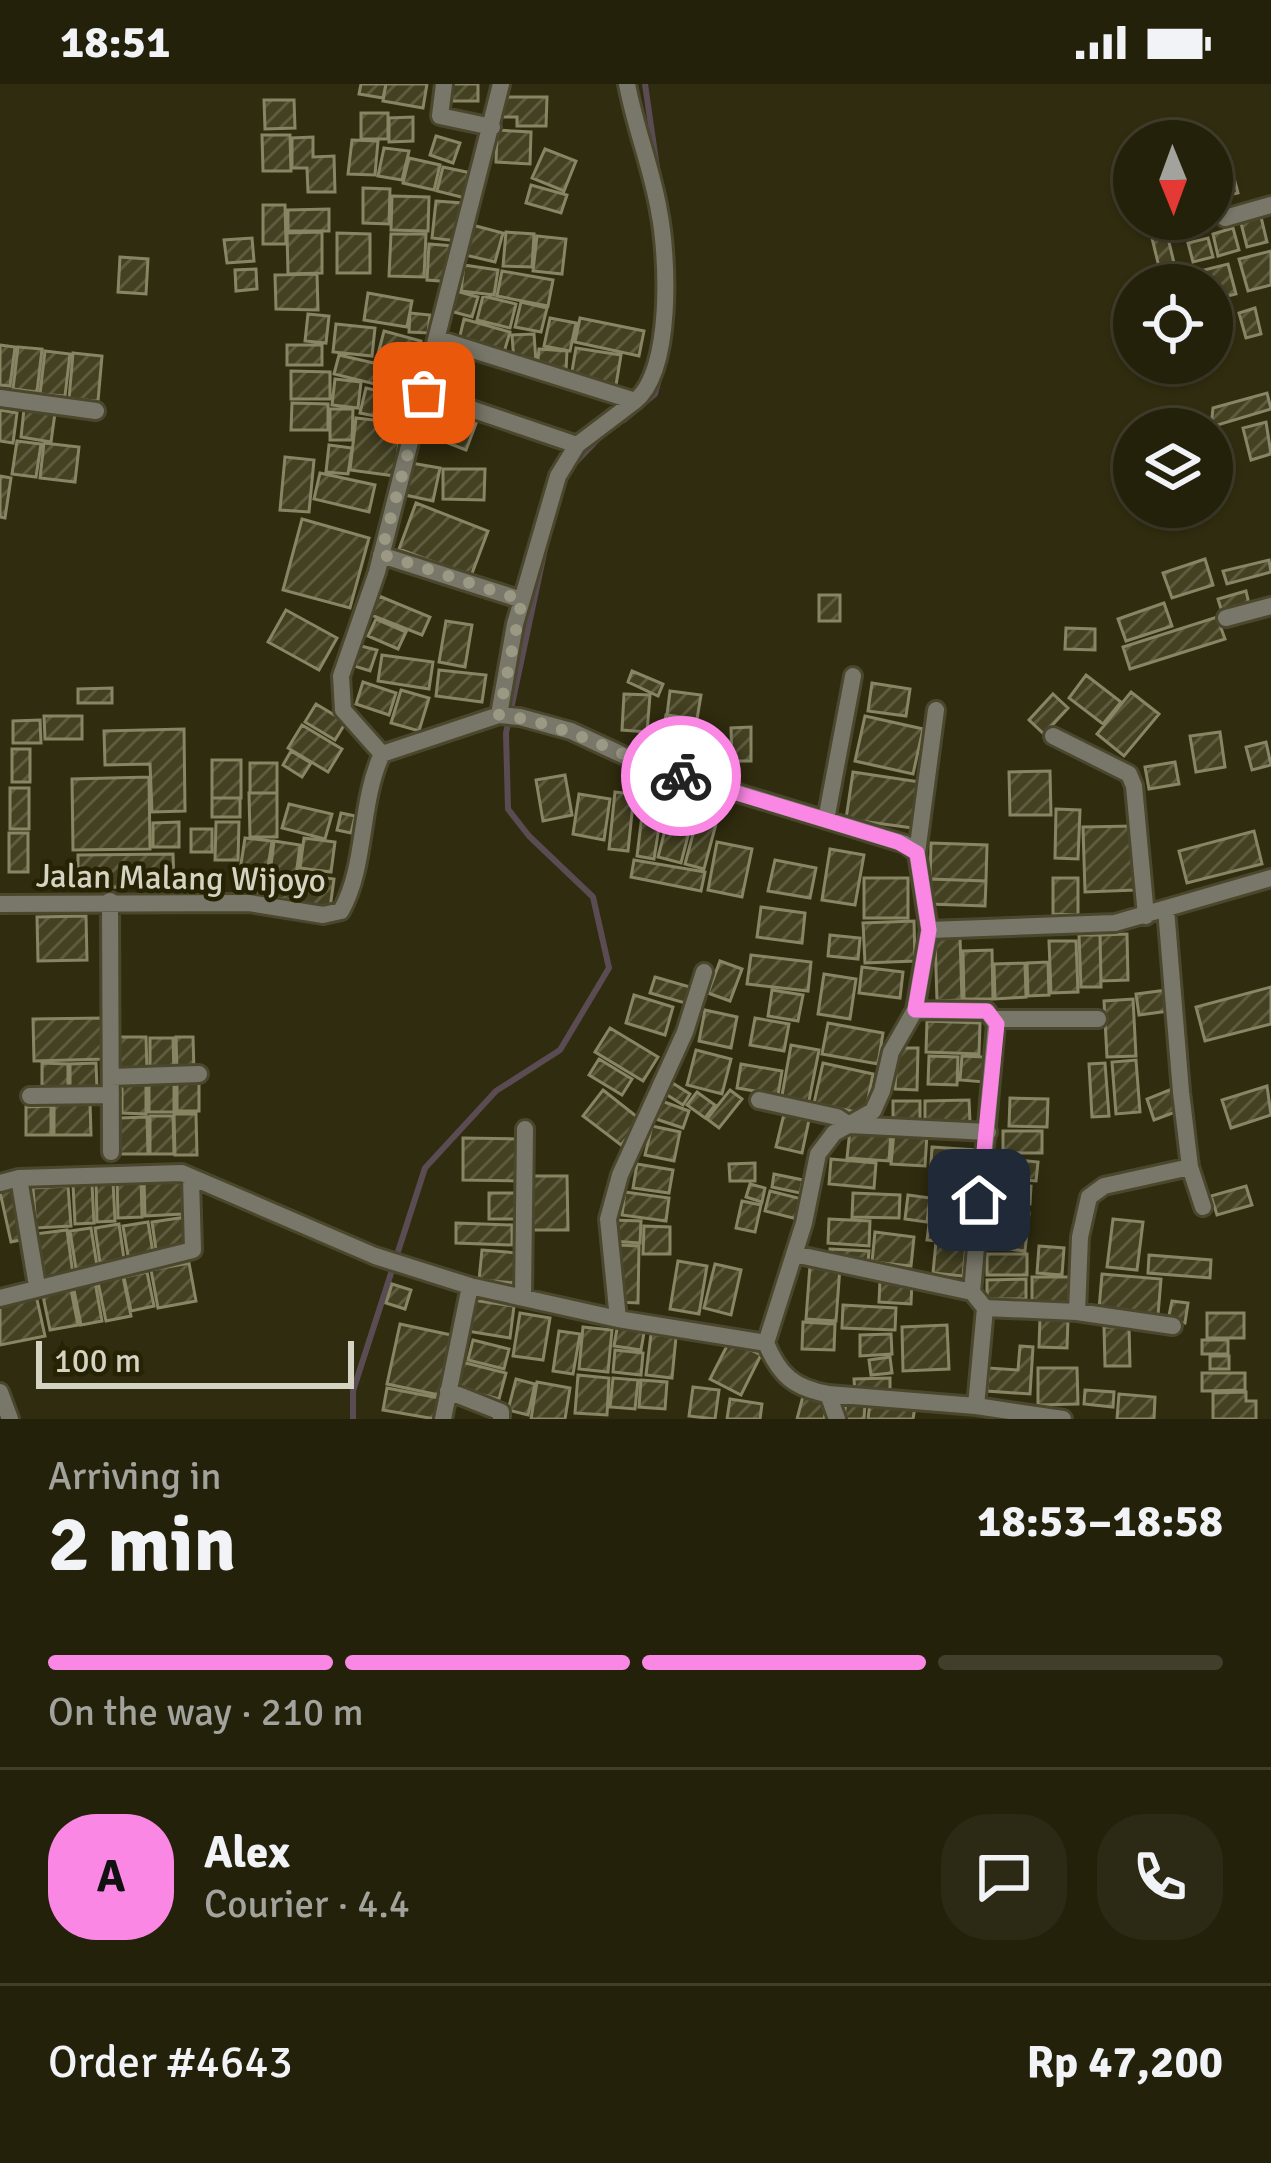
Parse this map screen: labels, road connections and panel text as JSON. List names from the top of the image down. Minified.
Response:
{"streets":{"street":["Jalan Malang Wijoyo"]},"scale_bar":"100 m","north":"bottom","page":{"status":"18:51","scale":"100 m","heading":["2 min","Arriving in","18:53–18:58"],"panel":["Alex","Courier · 4.4","Order #4643","Rp 47,200"],"bar":"On the way · 210 m","round":"A"}}
